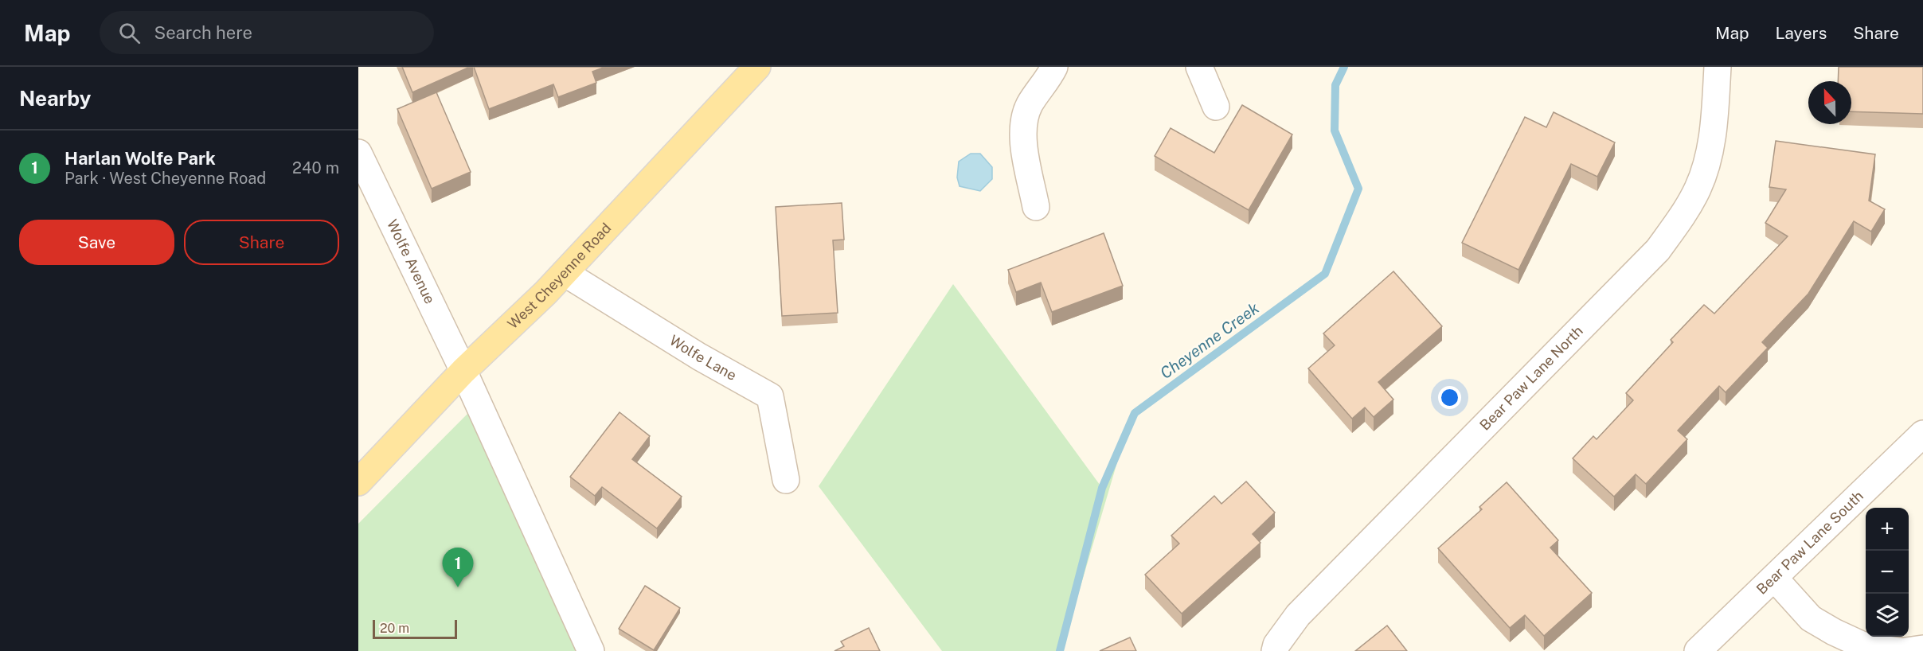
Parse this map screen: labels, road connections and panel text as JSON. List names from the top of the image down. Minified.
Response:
{"streets":{"main road":["West Cheyenne Road"],"street":["Wolfe Avenue","Wolfe Lane","Bear Paw Lane North","Bear Paw Lane South"]},"crossings":[["Wolfe Avenue","West Cheyenne Road"],["West Cheyenne Road","Wolfe Lane"]],"water":["Cheyenne Creek"],"scale_bar":"20 m","north":"top","page":{"header":"Map","search":"Search here","nav":["Map","Layers","Share"],"heading":"Nearby","list":[{"mark":"1","name":"Harlan Wolfe Park","note":"Park · West Cheyenne Road","value":"240 m"}],"buttons":["Save","Share"],"map_buttons":["+","−"],"pins":"1","scale":"20 m"}}
